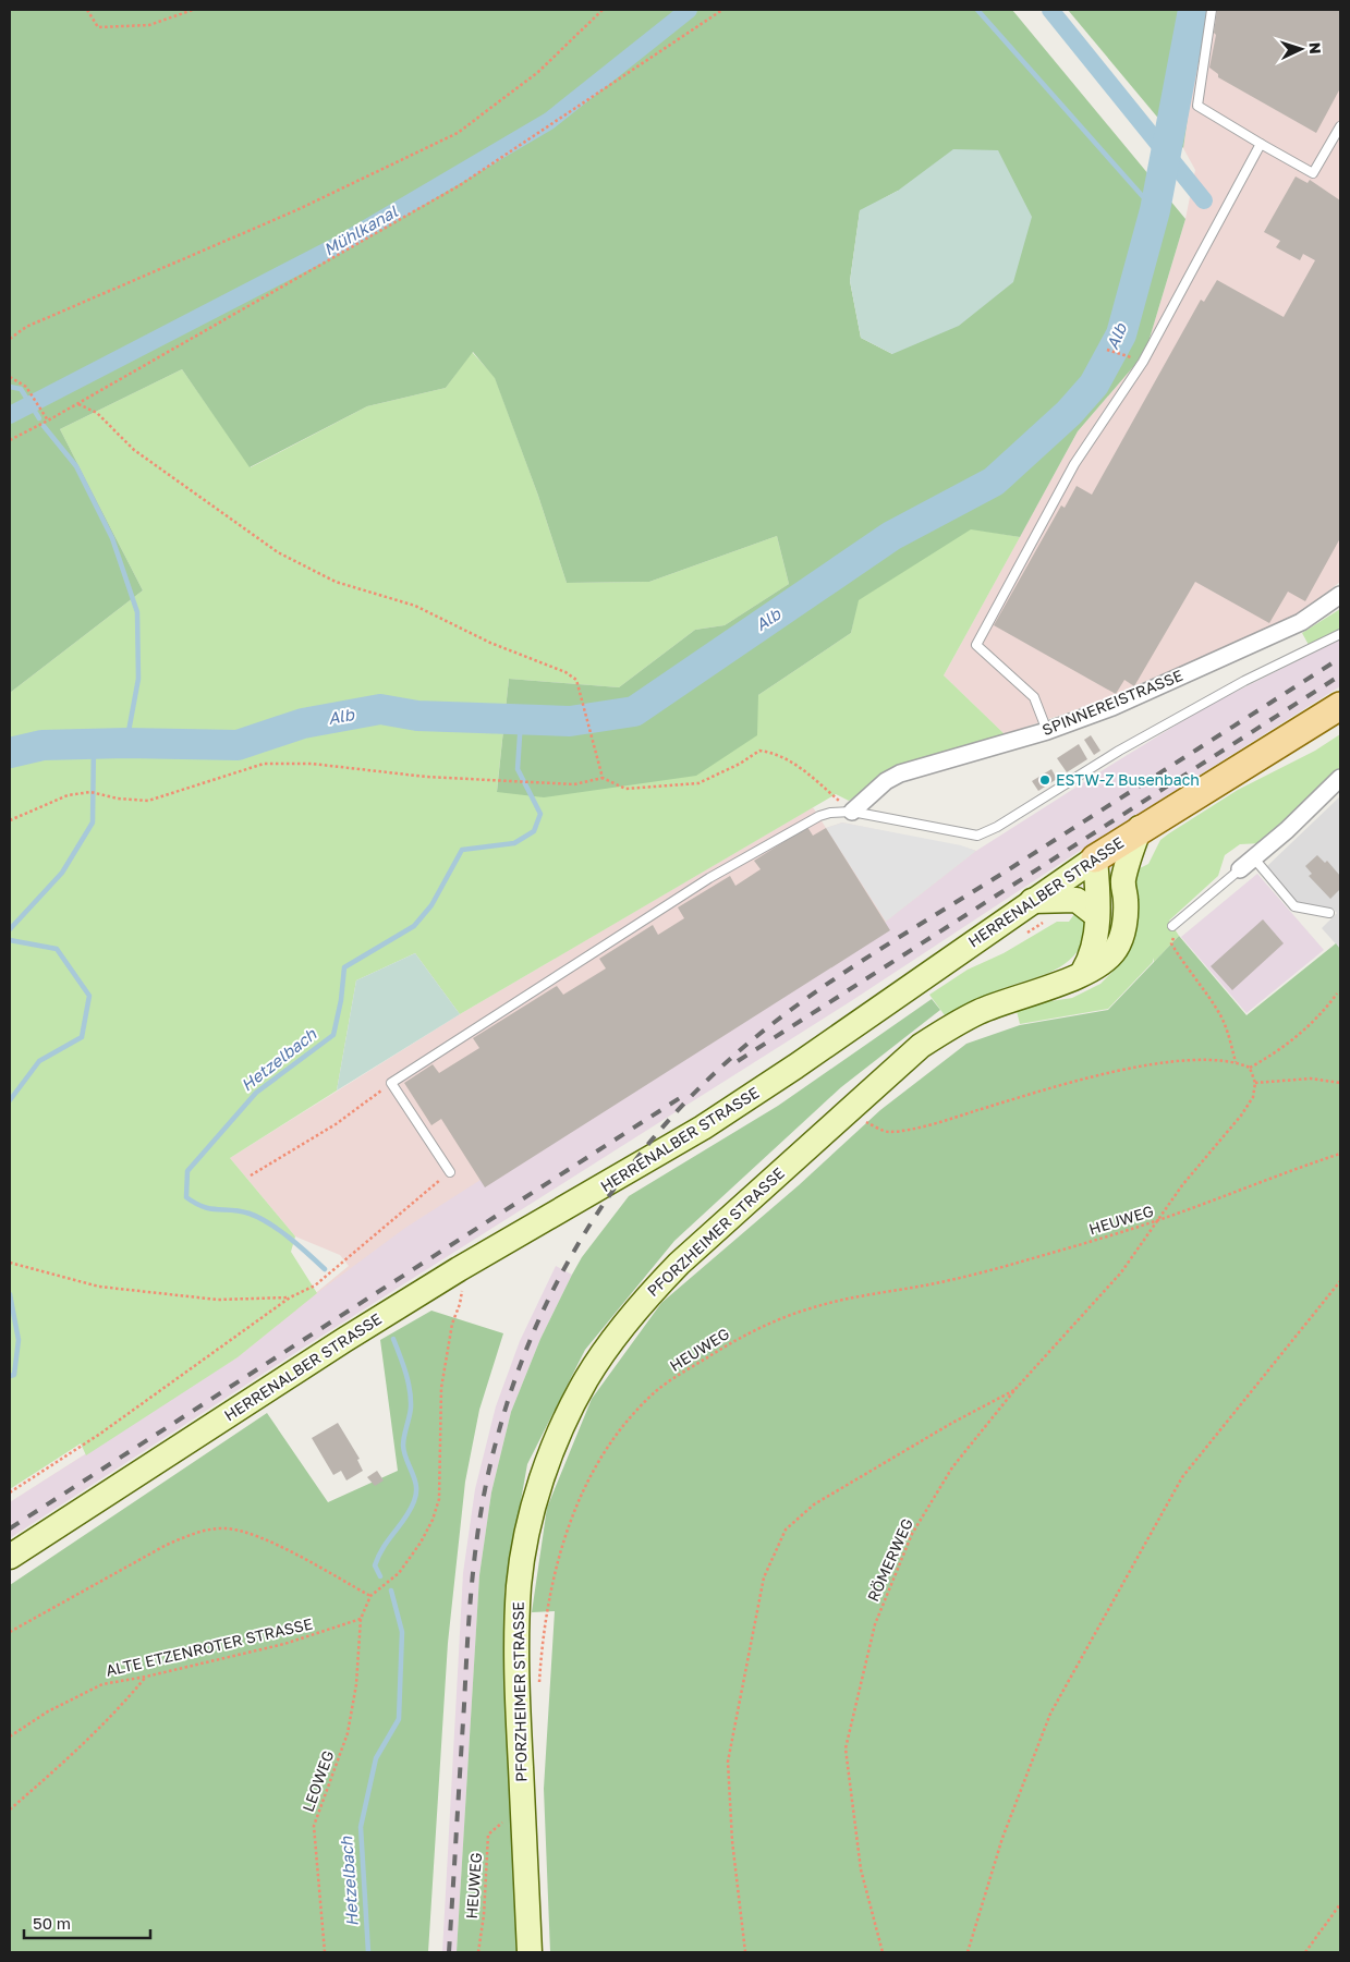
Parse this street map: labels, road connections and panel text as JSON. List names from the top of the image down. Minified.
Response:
{"streets":{"main road":["HERRENALBER STRASSE","PFORZHEIMER STRASSE"],"street":["SPINNEREISTRASSE"],"path":["HEUWEG","RÖMERWEG","ALTE ETZENROTER STRASSE","LEOWEG"]},"crossings":[["HERRENALBER STRASSE","PFORZHEIMER STRASSE"],["HEUWEG","PFORZHEIMER STRASSE"],["HEUWEG","RÖMERWEG"],["ALTE ETZENROTER STRASSE","LEOWEG"]],"water":["Mühlkanal","Alb","Hetzelbach"],"places":["ESTW-Z Busenbach"],"scale_bar":"50 m","north":"right"}
